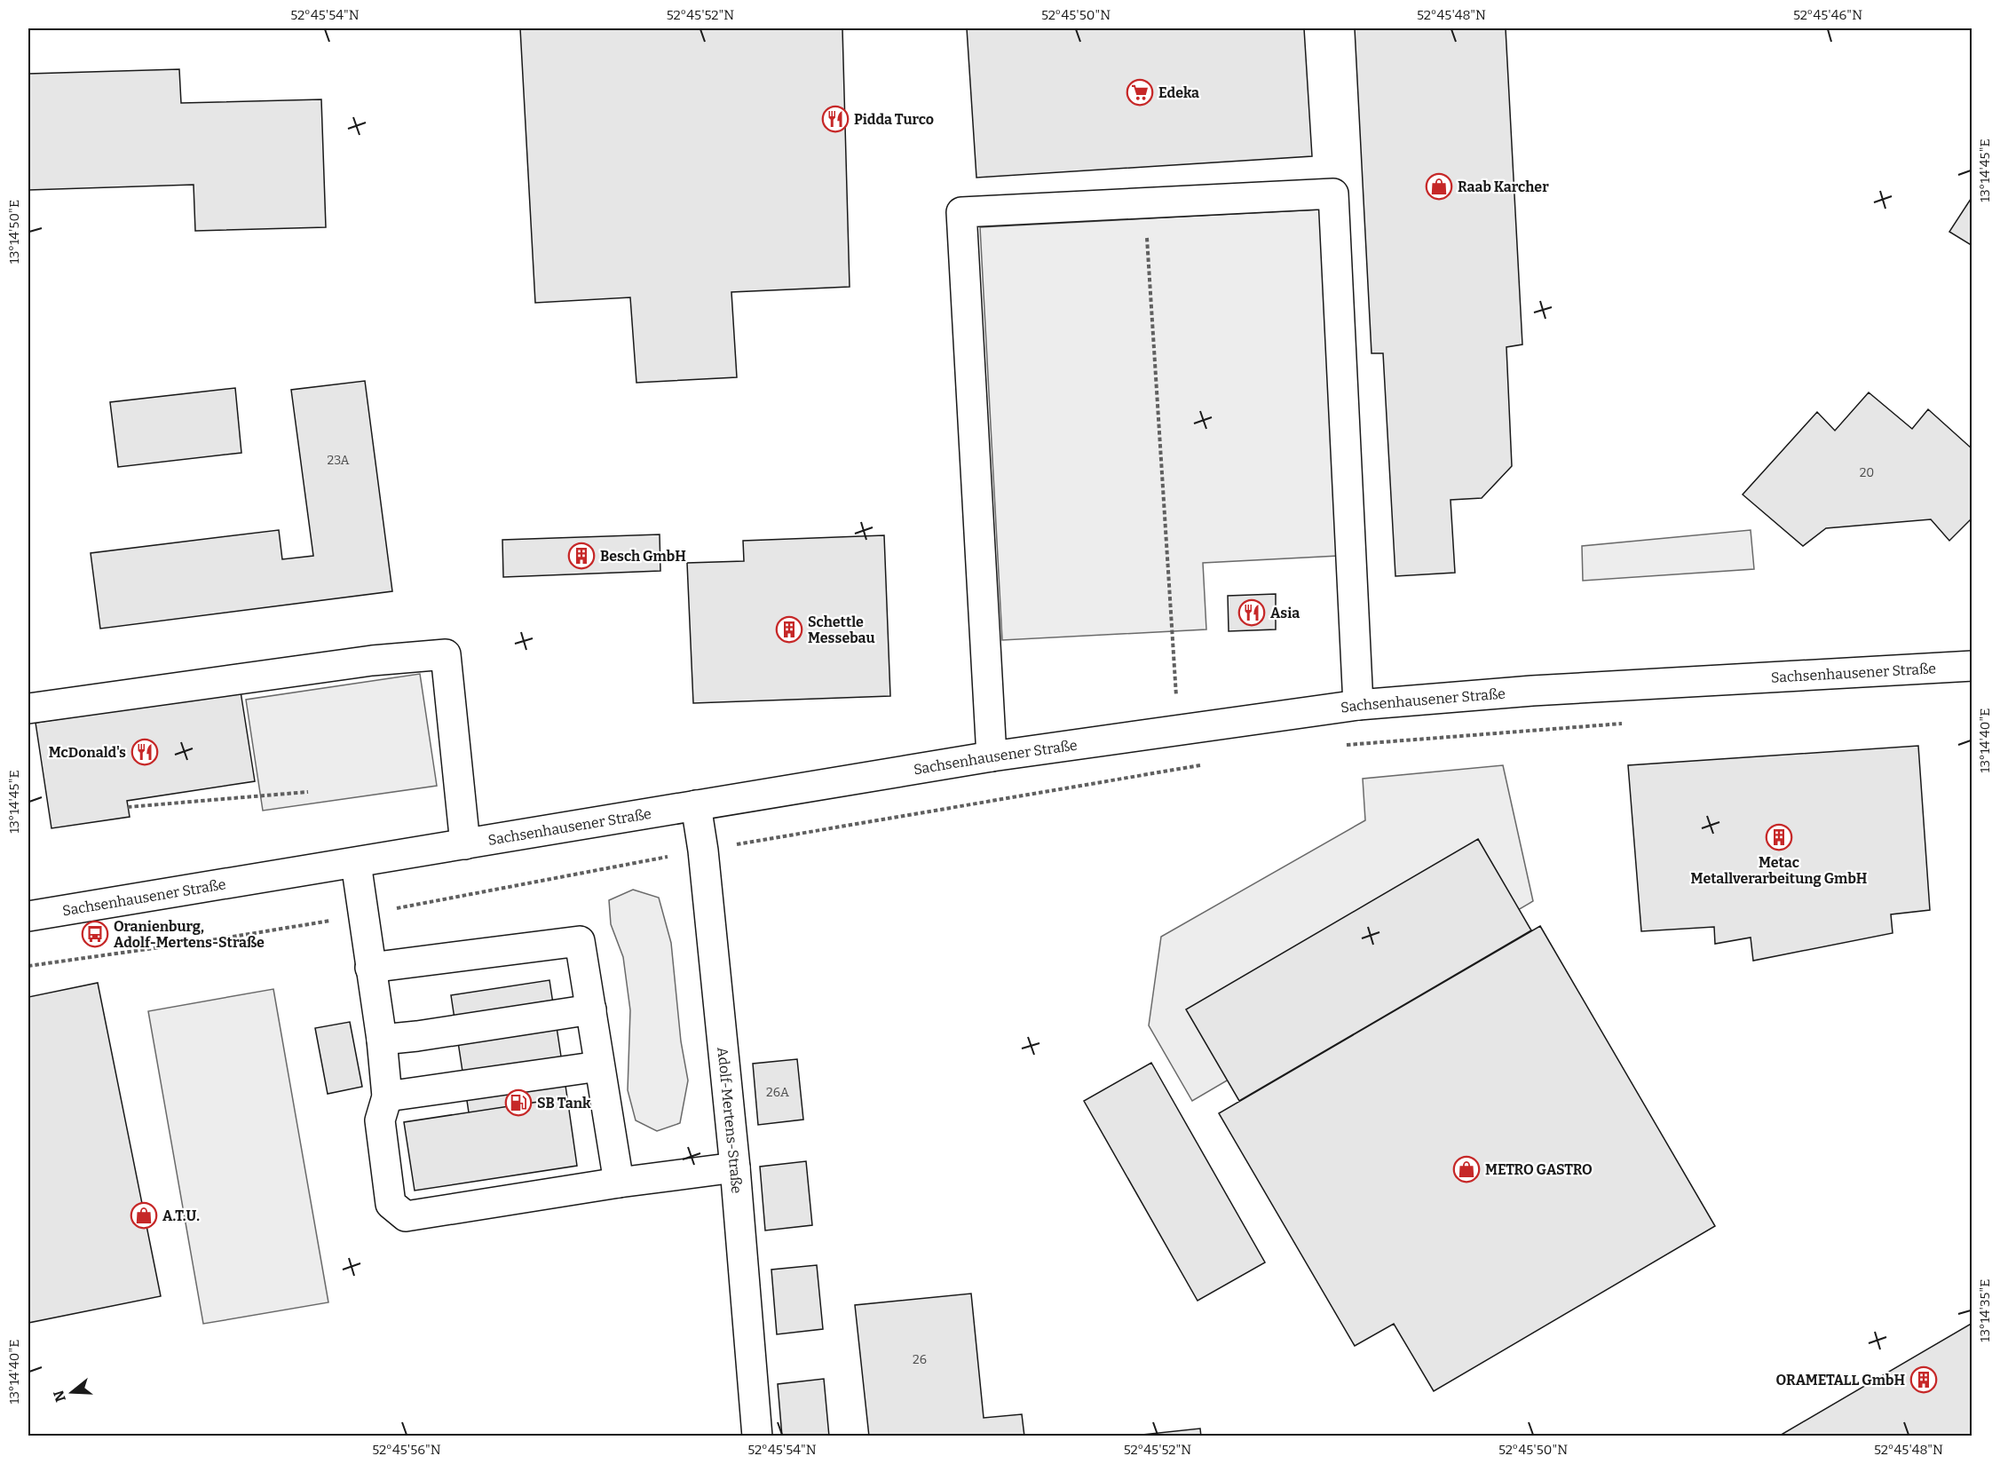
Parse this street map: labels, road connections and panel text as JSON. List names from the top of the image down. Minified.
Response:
{"streets":{"main road":["Sachsenhausener Straße","Adolf-Mertens-Straße"]},"crossings":[["Sachsenhausener Straße","Adolf-Mertens-Straße"]],"places":{"supermarket":["Edeka"],"restaurant":["Pidda Turco","Asia","McDonald's"],"shop":["Raab Karcher","METRO GASTRO","A.T.U."],"building":["Besch GmbH","Schettle Messebau","Metac Metallverarbeitung GmbH","ORAMETALL GmbH"],"bus stop":["Oranienburg, Adolf-Mertens-Straße"],"fuel station":["SB Tank"]},"house_numbers":["23A","20","26A","26"],"north":"left","coordinates":["52°45'54\"N","52°45'52\"N","52°45'50\"N","52°45'48\"N","52°45'46\"N","13°14'45\"E","13°14'50\"E","13°14'40\"E","13°14'35\"E","52°45'56\"N"]}
